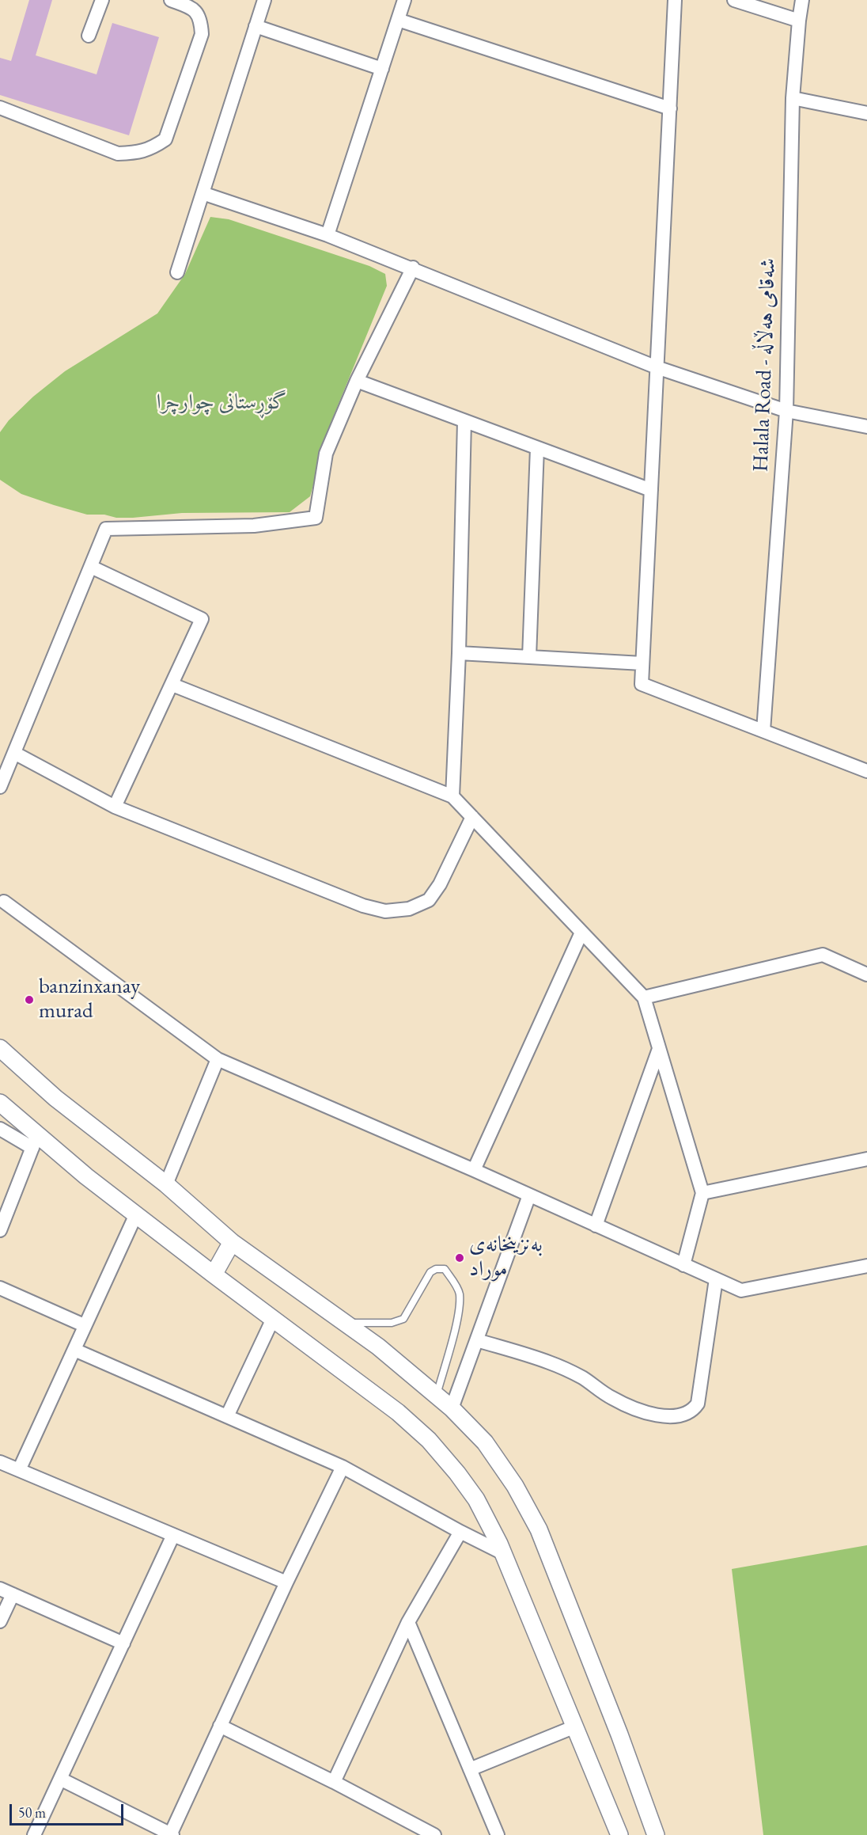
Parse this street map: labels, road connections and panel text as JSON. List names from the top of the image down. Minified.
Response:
{"streets":{"street":["Halala Road - شەقامی هەڵاڵە"]},"parks":["گۆڕستانی چوارچرا"],"places":["banzinxanay murad","بەنزینخانەی موراد"],"scale_bar":"50 m"}
